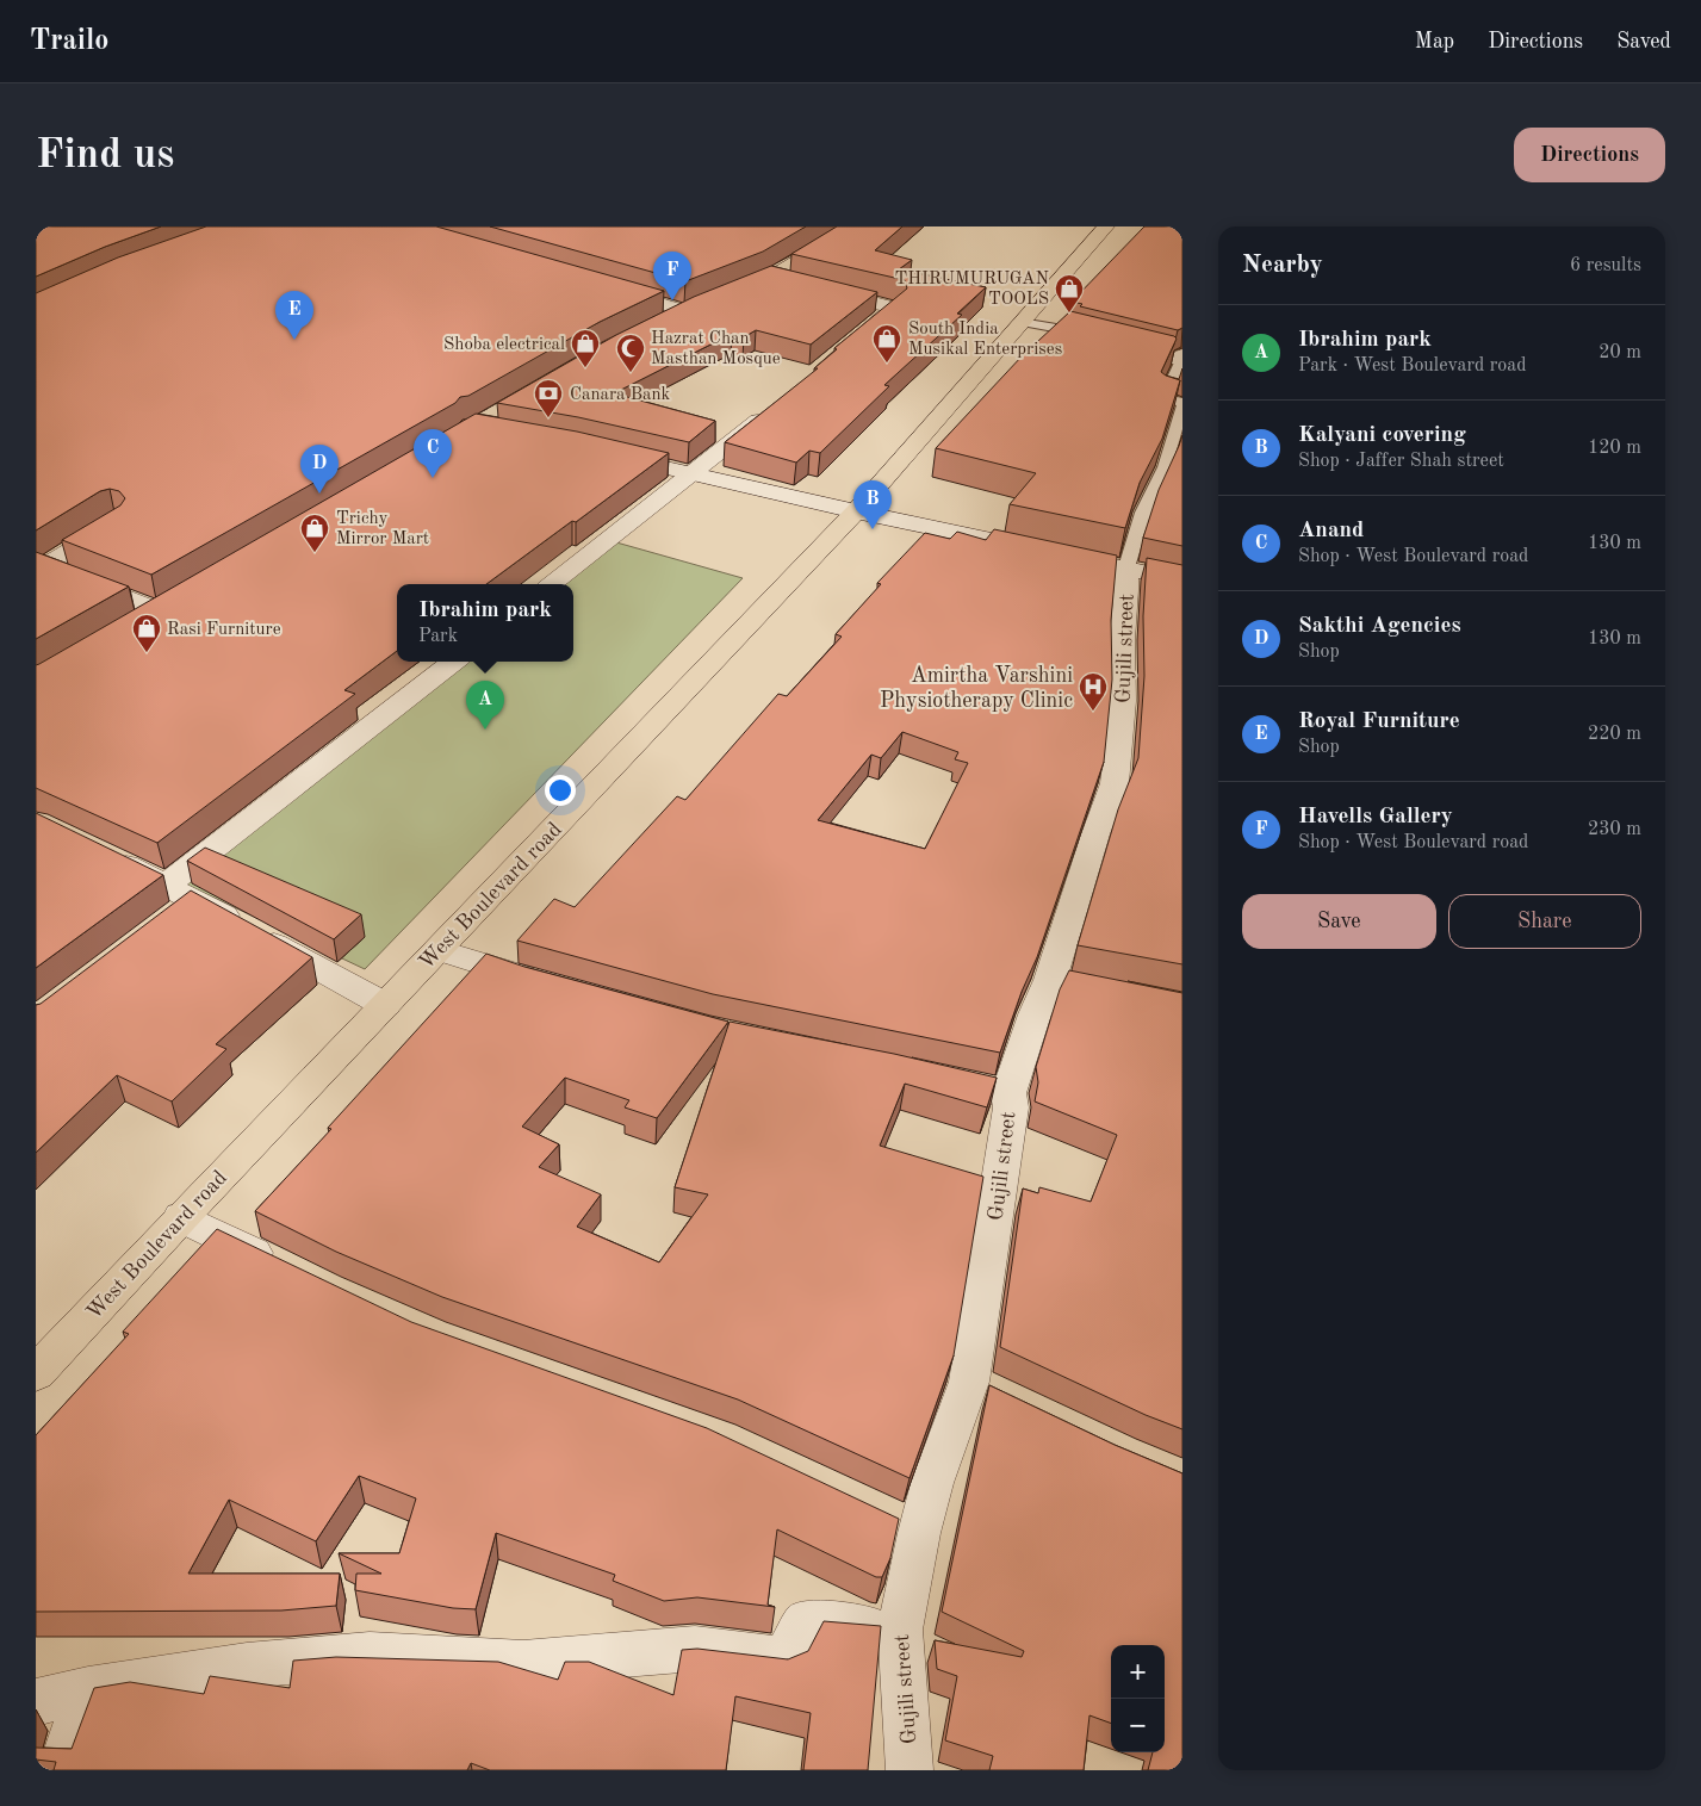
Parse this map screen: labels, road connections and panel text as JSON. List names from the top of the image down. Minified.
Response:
{"streets":{"main road":["West Boulevard road"],"street":["Gujili street"]},"places":{"shop":["THIRUMURUGAN TOOLS","South India Musikal Enterprises","Shoba electrical","Trichy Mirror Mart","Rasi Furniture"],"mosque":["Hazrat Chan Masthan Mosque"],"bank":["Canara Bank"],"hospital":["Amirtha Varshini Physiotherapy Clinic"]},"page":{"header":"Trailo","nav":["Map","Directions","Saved"],"buttons":["Directions",["Save","Share"]],"title":"Find us","heading":["Nearby","6 results"],"pins":["F","E","C","D","B","A"],"list":[{"mark":"A","name":"Ibrahim park","note":"Park · West Boulevard road","value":"20 m"},{"mark":"B","name":"Kalyani covering","note":"Shop · Jaffer Shah street","value":"120 m"},{"mark":"C","name":"Anand","note":"Shop · West Boulevard road","value":"130 m"},{"mark":"D","name":"Sakthi Agencies","note":"Shop","value":"130 m"},{"mark":"E","name":"Royal Furniture","note":"Shop","value":"220 m"},{"mark":"F","name":"Havells Gallery","note":"Shop · West Boulevard road","value":"230 m"}],"popup":["Ibrahim park","Park"],"map_buttons":["+","−"]}}
